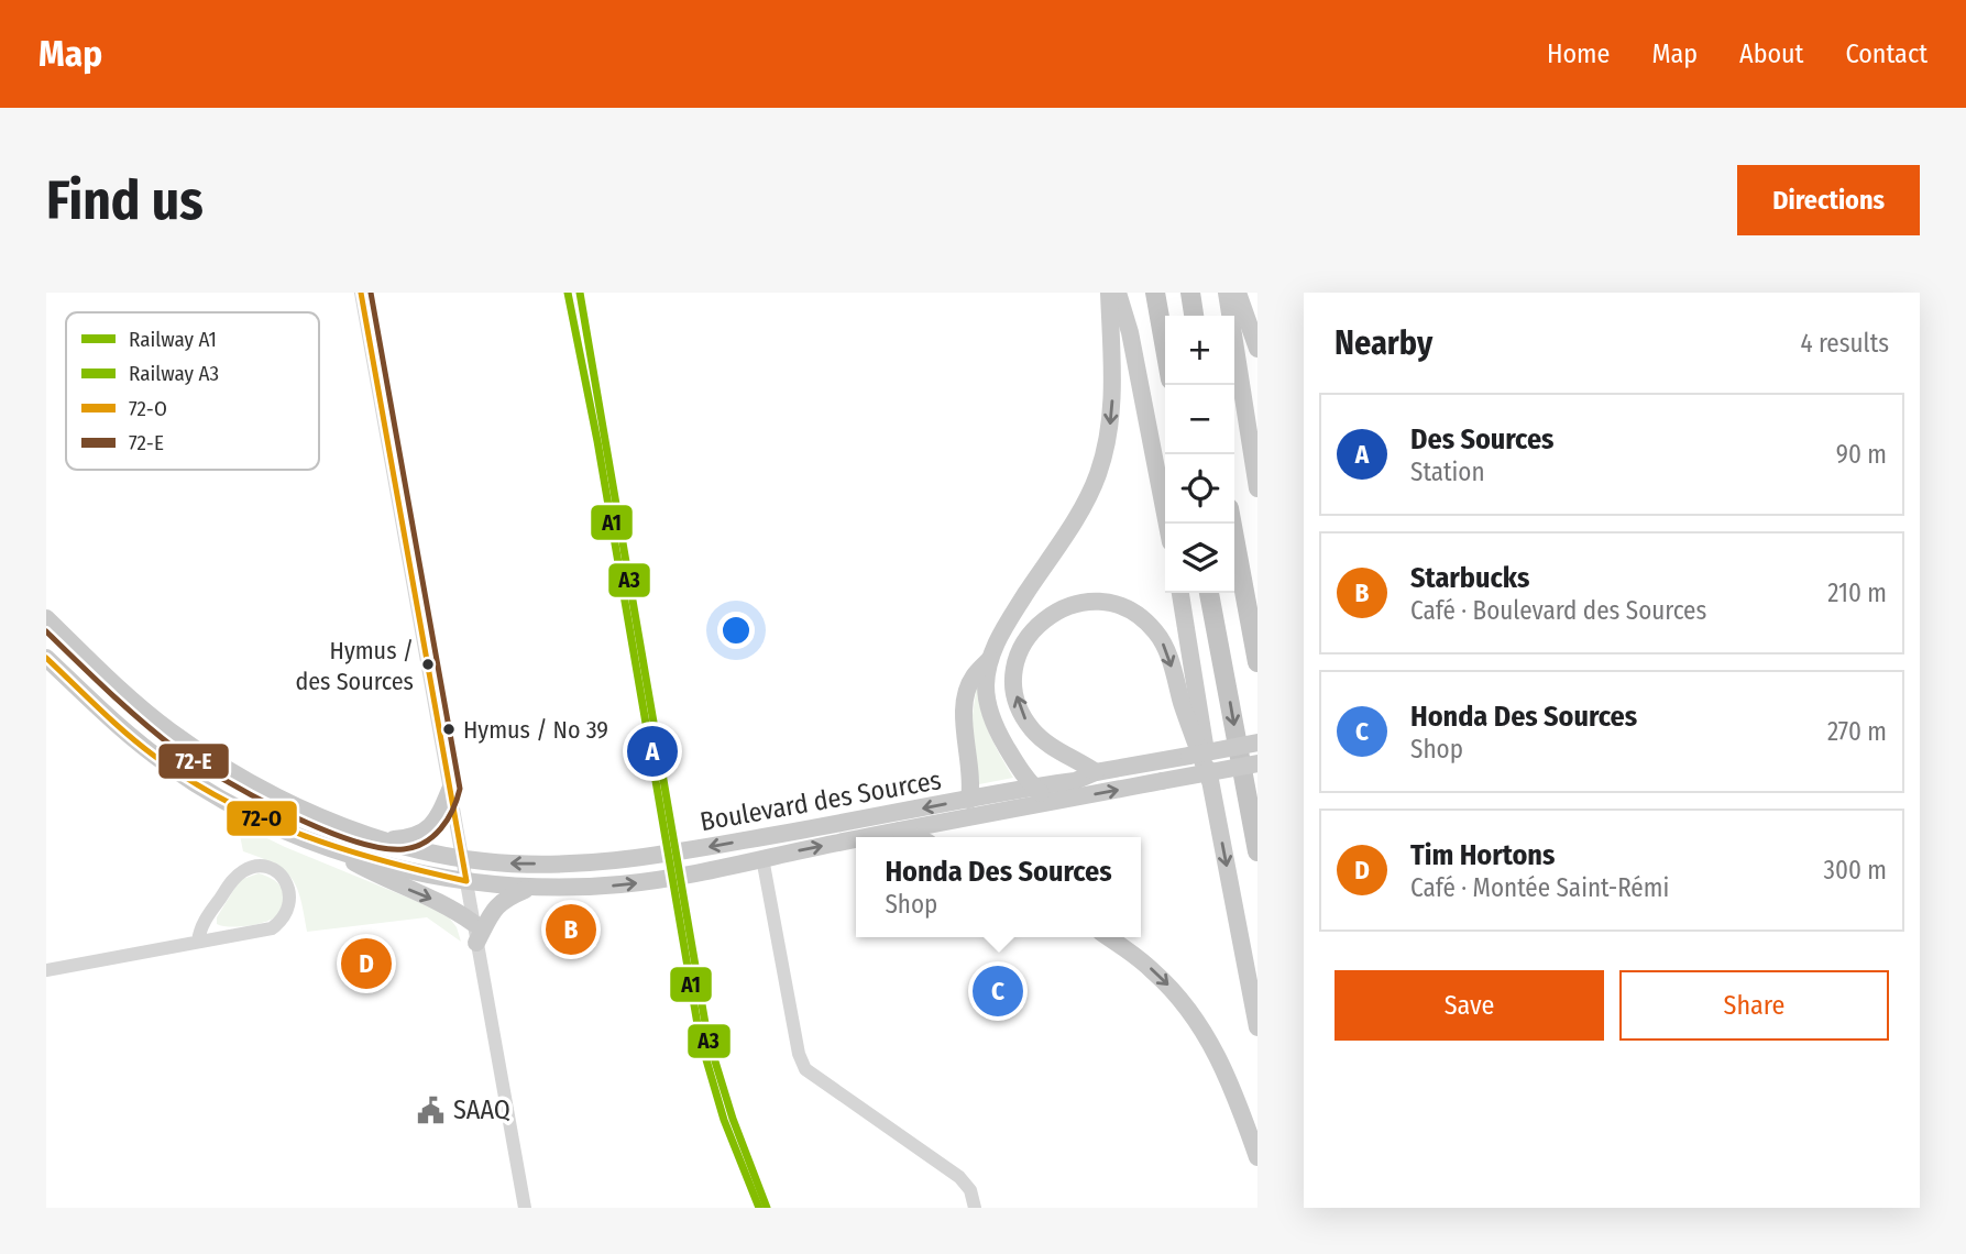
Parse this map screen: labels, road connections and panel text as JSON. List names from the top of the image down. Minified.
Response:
{"streets":{"main road":["Boulevard des Sources"]},"places":{"other":["Hymus / des Sources","Hymus / No 39"],"public building":["SAAQ"]},"lines":["rail line A1","rail line A3","transit line 72-O","transit line 72-E"],"legend":["Railway A1","Railway A3","72-O","72-E"],"page":{"header":"Map","nav":["Home","Map","About","Contact"],"buttons":["Directions",["Save","Share"]],"title":"Find us","heading":["Nearby","4 results"],"map_buttons":["+","−"],"list":[{"mark":"A","name":"Des Sources","note":"Station","value":"90 m"},{"mark":"B","name":"Starbucks","note":"Café · Boulevard des Sources","value":"210 m"},{"mark":"C","name":"Honda Des Sources","note":"Shop","value":"270 m"},{"mark":"D","name":"Tim Hortons","note":"Café · Montée Saint-Rémi","value":"300 m"}],"pins":["A","B","D","C"],"popup":["Honda Des Sources","Shop"]}}
